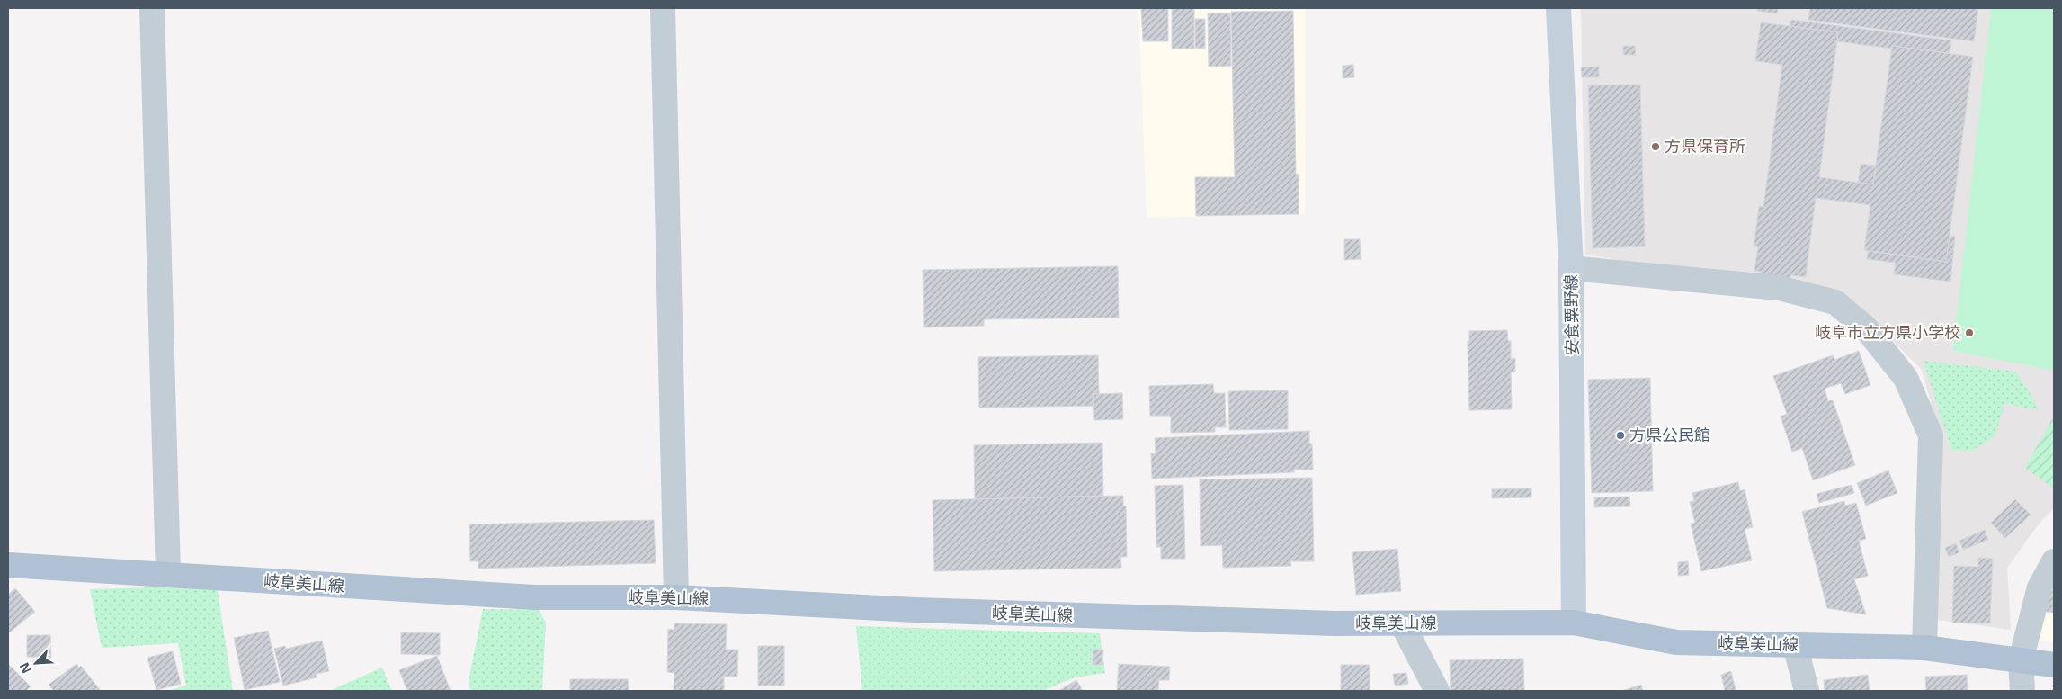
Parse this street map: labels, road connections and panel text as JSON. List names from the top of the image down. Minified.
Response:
{"streets":{"main road":["安食粟野線","岐阜美山線"]},"crossings":[["安食粟野線","岐阜美山線"]],"places":["方県保育所","岐阜市立方県小学校","方県公民館"],"north":"bottom left"}
